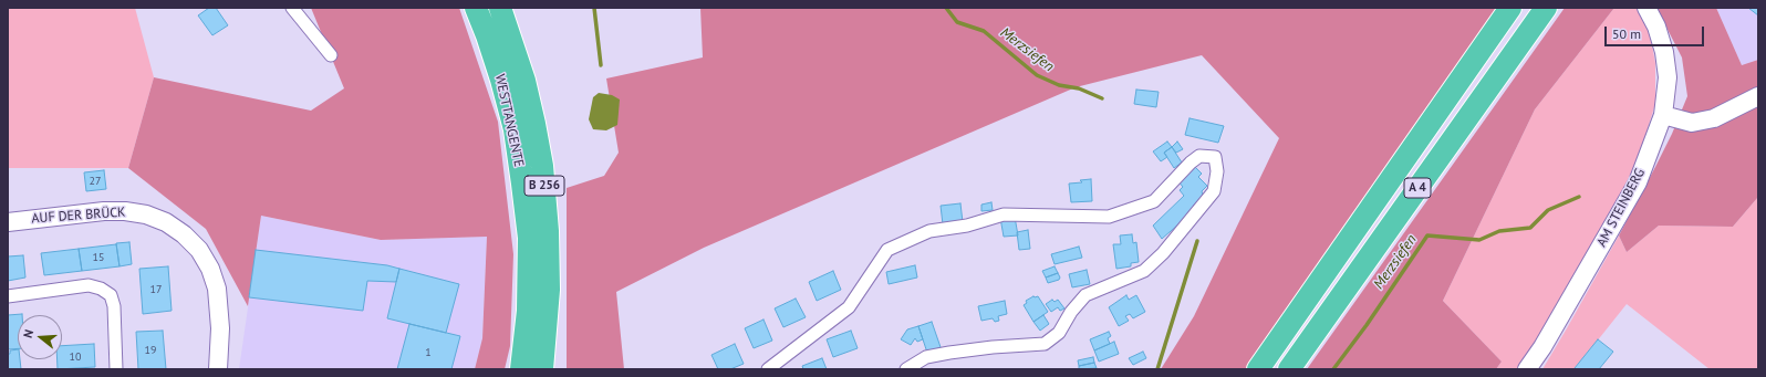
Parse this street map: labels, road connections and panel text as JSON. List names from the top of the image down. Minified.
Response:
{"streets":{"highway":["WESTTANGENTE","B 256","A 4"],"main road":["AM STEINBERG","AUF DER BRÜCK"]},"water":["Merzsiefen"],"house_numbers":["27","15","17","19","1","10"],"scale_bar":"50 m","north":"left"}
